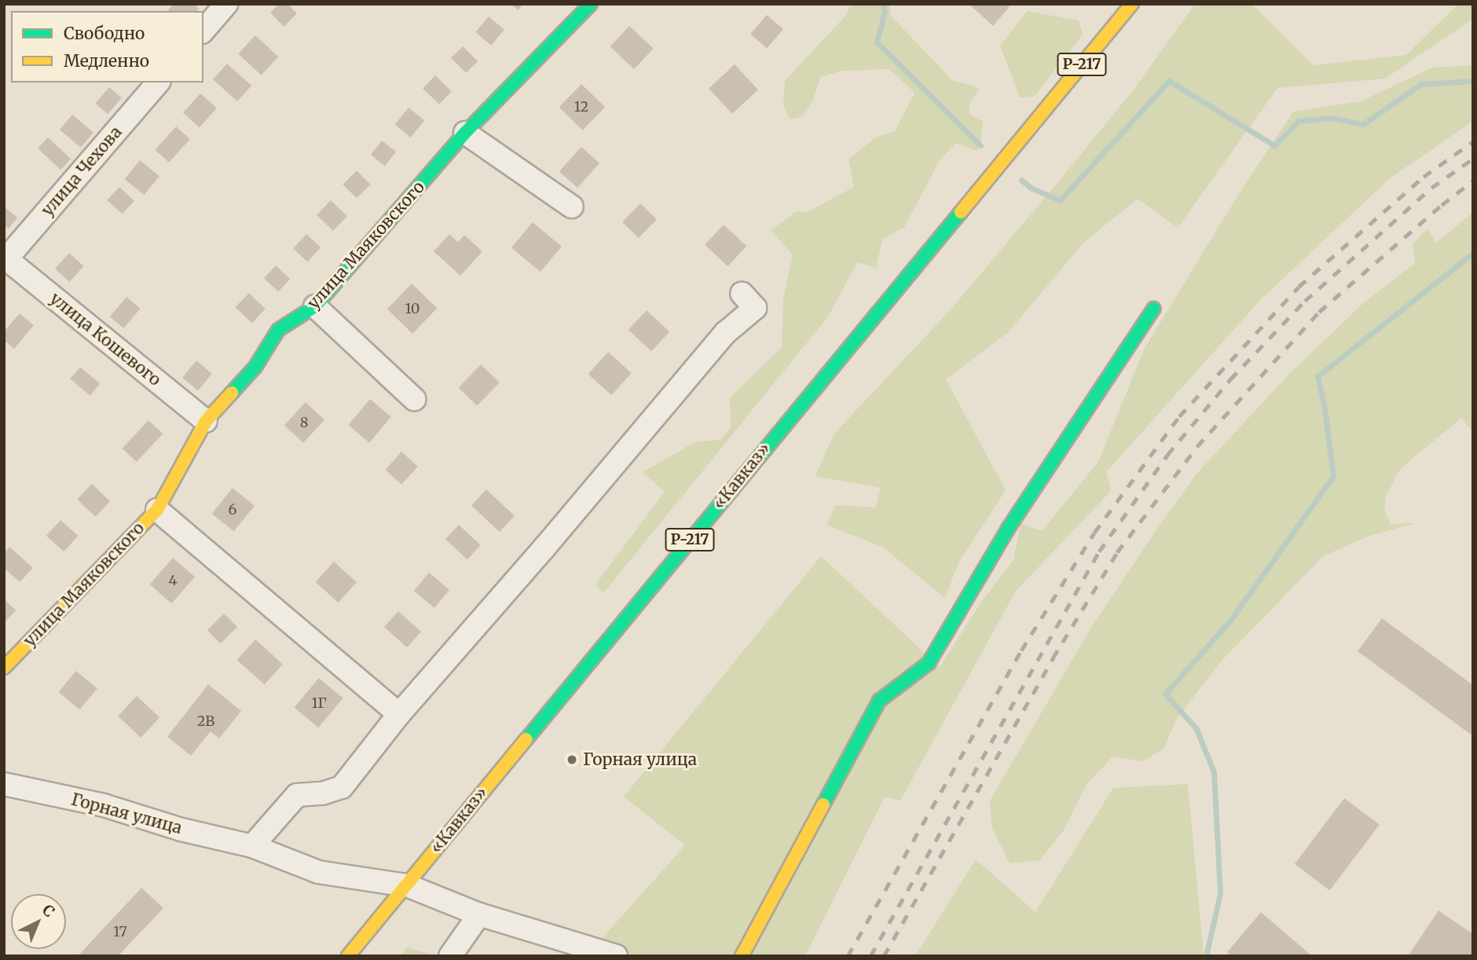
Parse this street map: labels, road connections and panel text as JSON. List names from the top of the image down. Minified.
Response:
{"streets":{"main road":["Р-217","улица Маяковского","«Кавказ»"],"street":["улица Чехова","улица Кошевого","Горная улица"]},"crossings":[["улица Чехова","улица Кошевого"],["улица Маяковского","улица Кошевого"],["«Кавказ»","Горная улица"]],"places":["Горная улица"],"house_numbers":["12","10","8","6","4","1Г","2В","17"],"legend":["Свободно","Медленно"],"north":"top right"}
